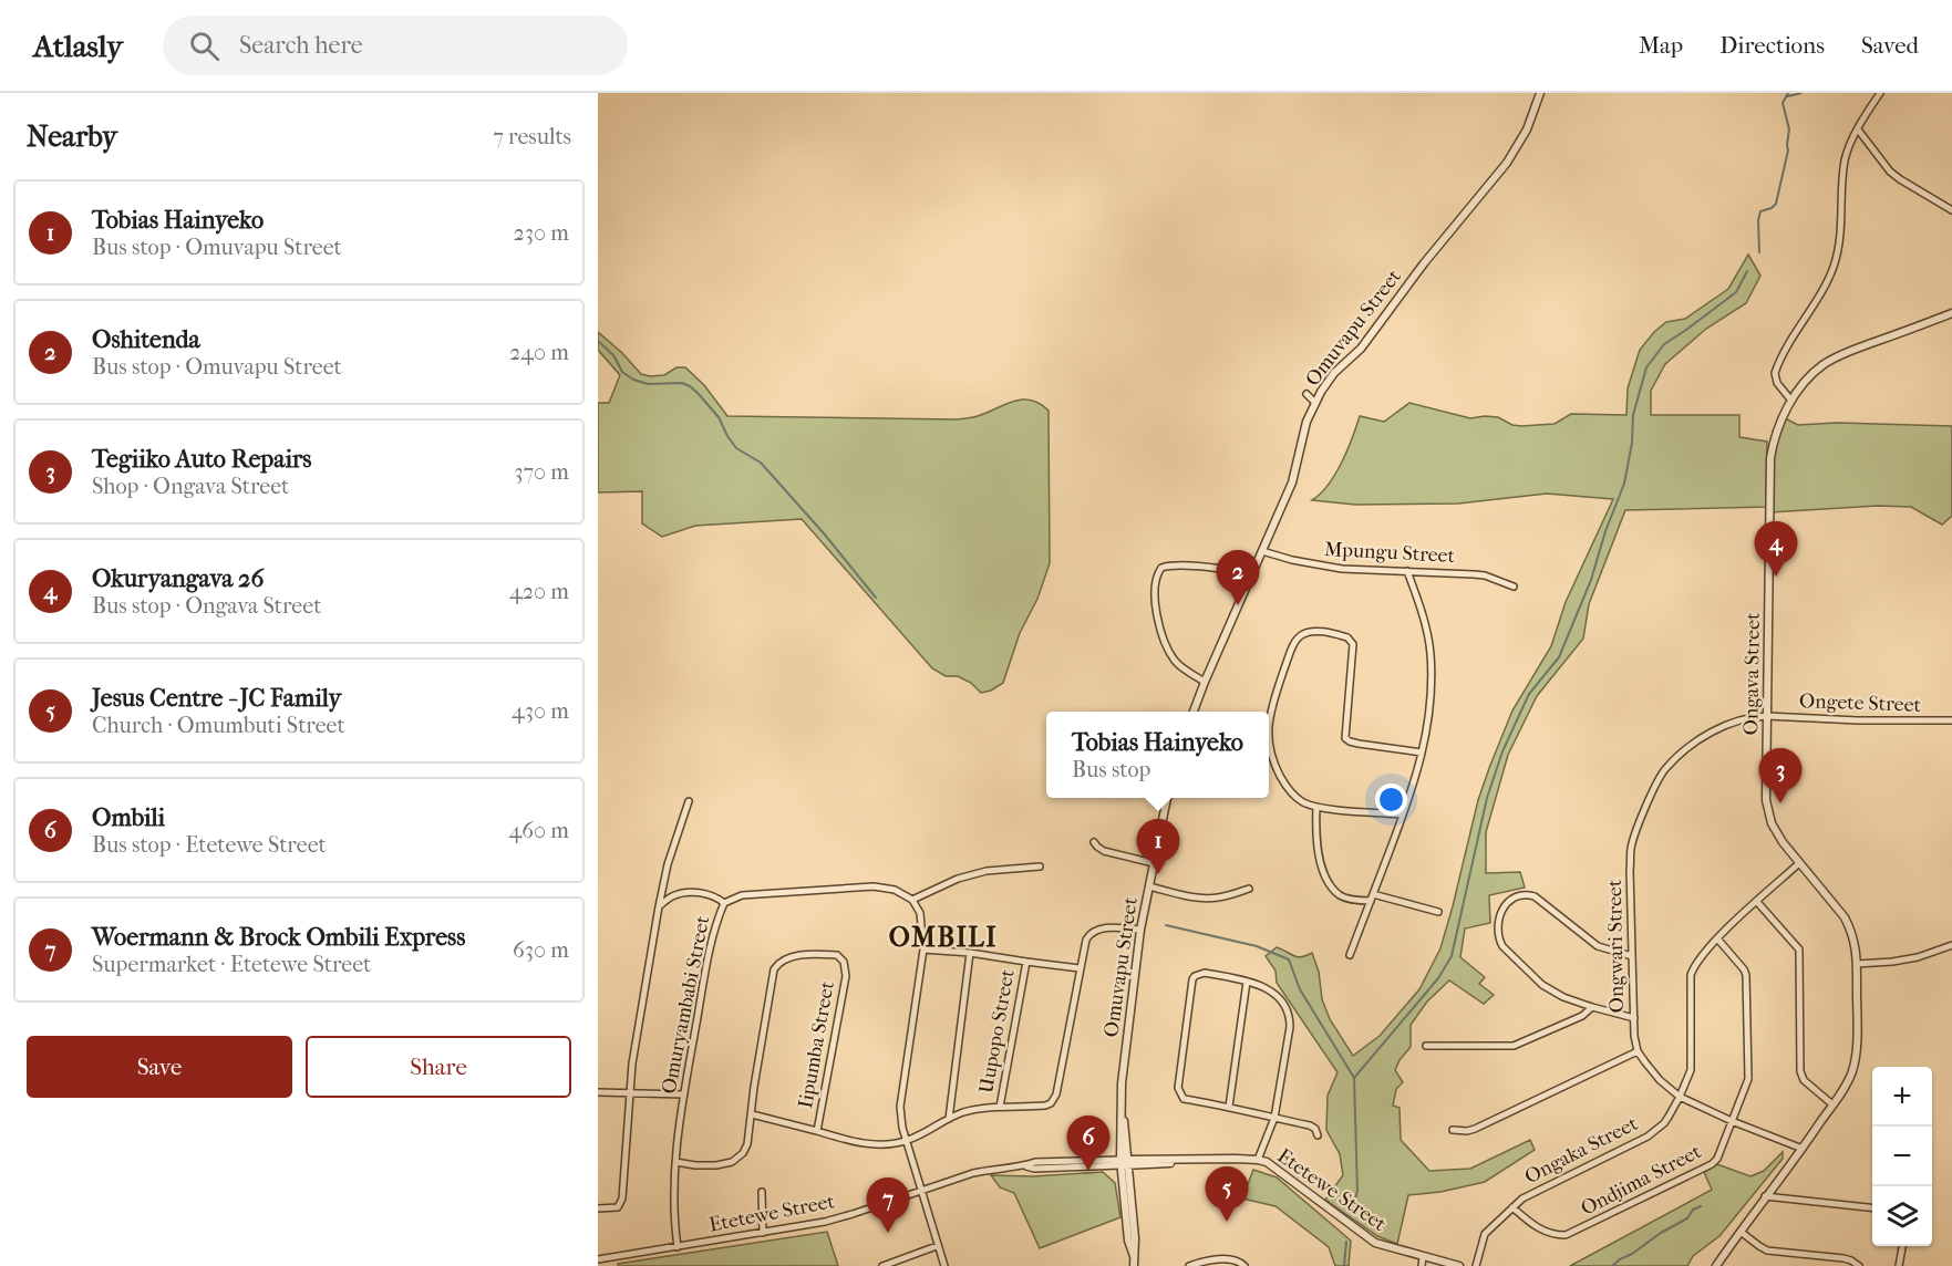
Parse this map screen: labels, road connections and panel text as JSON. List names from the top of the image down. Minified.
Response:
{"streets":{"street":["Omuvapu Street","Mpungu Street","Ongava Street","Ongete Street","Ongwari Street","Omuryambabi Street","Uupopo Street","Iipumba Street","Ongaka Street","Ondjima Street","Etetewe Street"]},"crossings":[["Omuvapu Street","Mpungu Street"],["Omuvapu Street","Etetewe Street"],["Ongava Street","Ongete Street"],["Ongava Street","Ongwari Street"],["Ongava Street","Ongaka Street"],["Ongete Street","Ongwari Street"],["Omuryambabi Street","Iipumba Street"],["Omuryambabi Street","Etetewe Street"],["Ongaka Street","Ondjima Street"]],"districts":["OMBILI"],"page":{"header":"Atlasly","search":"Search here","nav":["Map","Directions","Saved"],"heading":["Nearby","7 results"],"list":[{"mark":"1","name":"Tobias Hainyeko","note":"Bus stop · Omuvapu Street","value":"230 m"},{"mark":"2","name":"Oshitenda","note":"Bus stop · Omuvapu Street","value":"240 m"},{"mark":"3","name":"Tegiiko Auto Repairs","note":"Shop · Ongava Street","value":"370 m"},{"mark":"4","name":"Okuryangava 26","note":"Bus stop · Ongava Street","value":"420 m"},{"mark":"5","name":"Jesus Centre - JC Family","note":"Church · Omumbuti Street","value":"430 m"},{"mark":"6","name":"Ombili","note":"Bus stop · Etetewe Street","value":"460 m"},{"mark":"7","name":"Woermann & Brock Ombili Express","note":"Supermarket · Etetewe Street","value":"630 m"}],"pins":["4","2","3","1","6","5","7"],"popup":["Tobias Hainyeko","Bus stop"],"buttons":["Save","Share"],"map_buttons":["+","−"]}}
